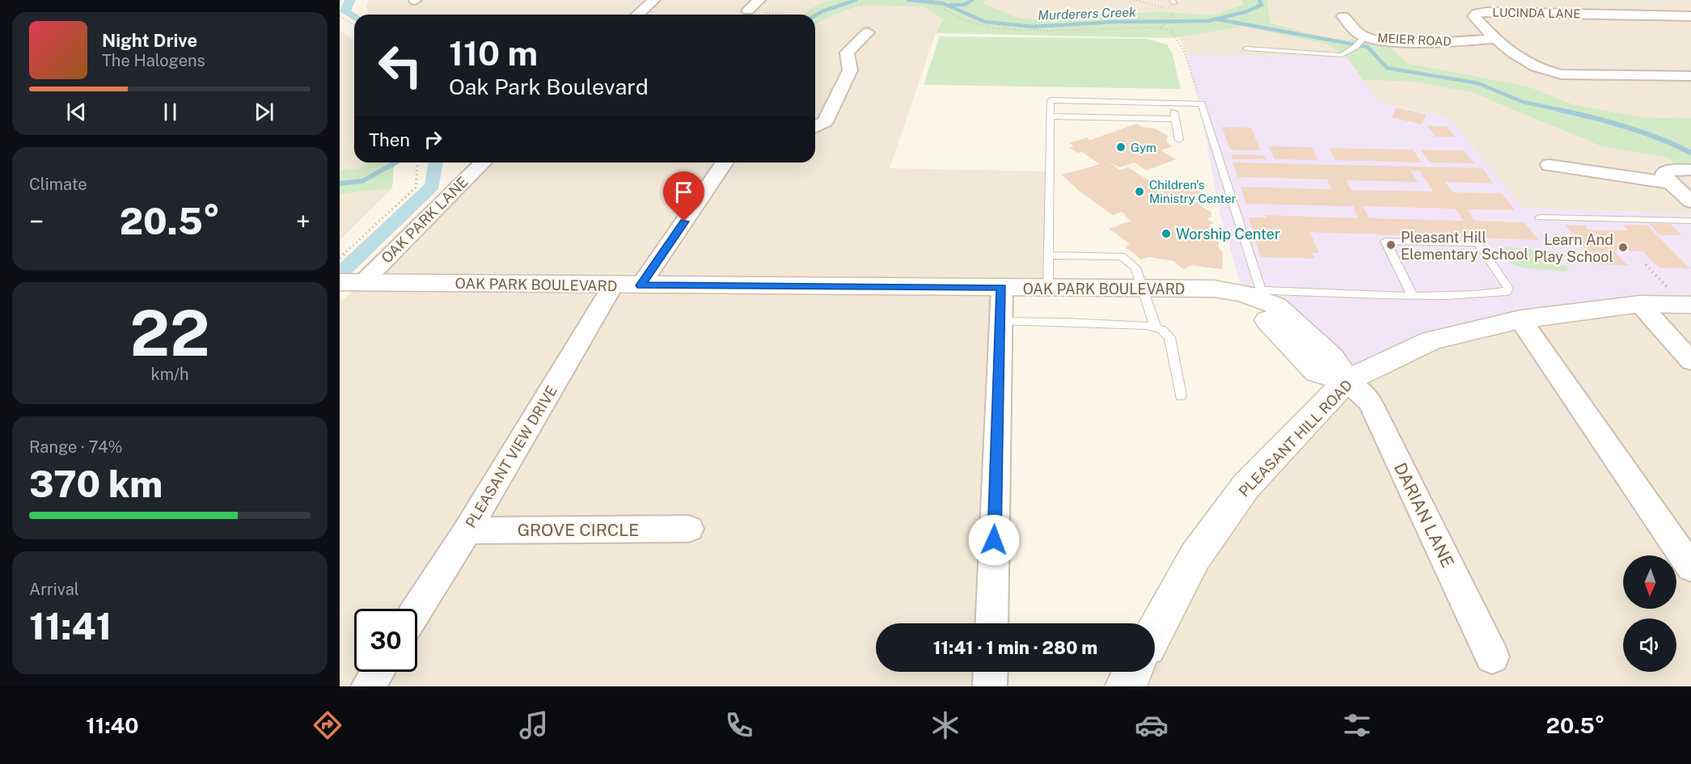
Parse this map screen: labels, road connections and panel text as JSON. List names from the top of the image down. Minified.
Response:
{"streets":{"street":["LUCINDA LANE","MEIER ROAD","OAK PARK LANE","OAK PARK BOULEVARD","PLEASANT HILL ROAD","PLEASANT VIEW DRIVE","DARIAN LANE","GROVE CIRCLE"]},"crossings":[["LUCINDA LANE","MEIER ROAD"],["OAK PARK LANE","OAK PARK BOULEVARD"],["OAK PARK BOULEVARD","PLEASANT VIEW DRIVE"],["PLEASANT HILL ROAD","DARIAN LANE"],["PLEASANT VIEW DRIVE","GROVE CIRCLE"]],"water":["Murderers Creek"],"places":["Gym","Children's Ministry Center","Worship Center","Pleasant Hill Elementary School","Learn And Play School"],"north":"bottom","page":{"turn":["110 m","Oak Park Boulevard"],"song":["Night Drive","The Halogens"],"then":"Then","tile":["Climate",["22","km/h"],["Range · 74%","370 km"],["Arrival","11:41"]],"heat":["−","20.5°","+"],"limit":"30","trip":"11:41 · 1 min · 280 m","tabs":["11:40","20.5°"]}}
